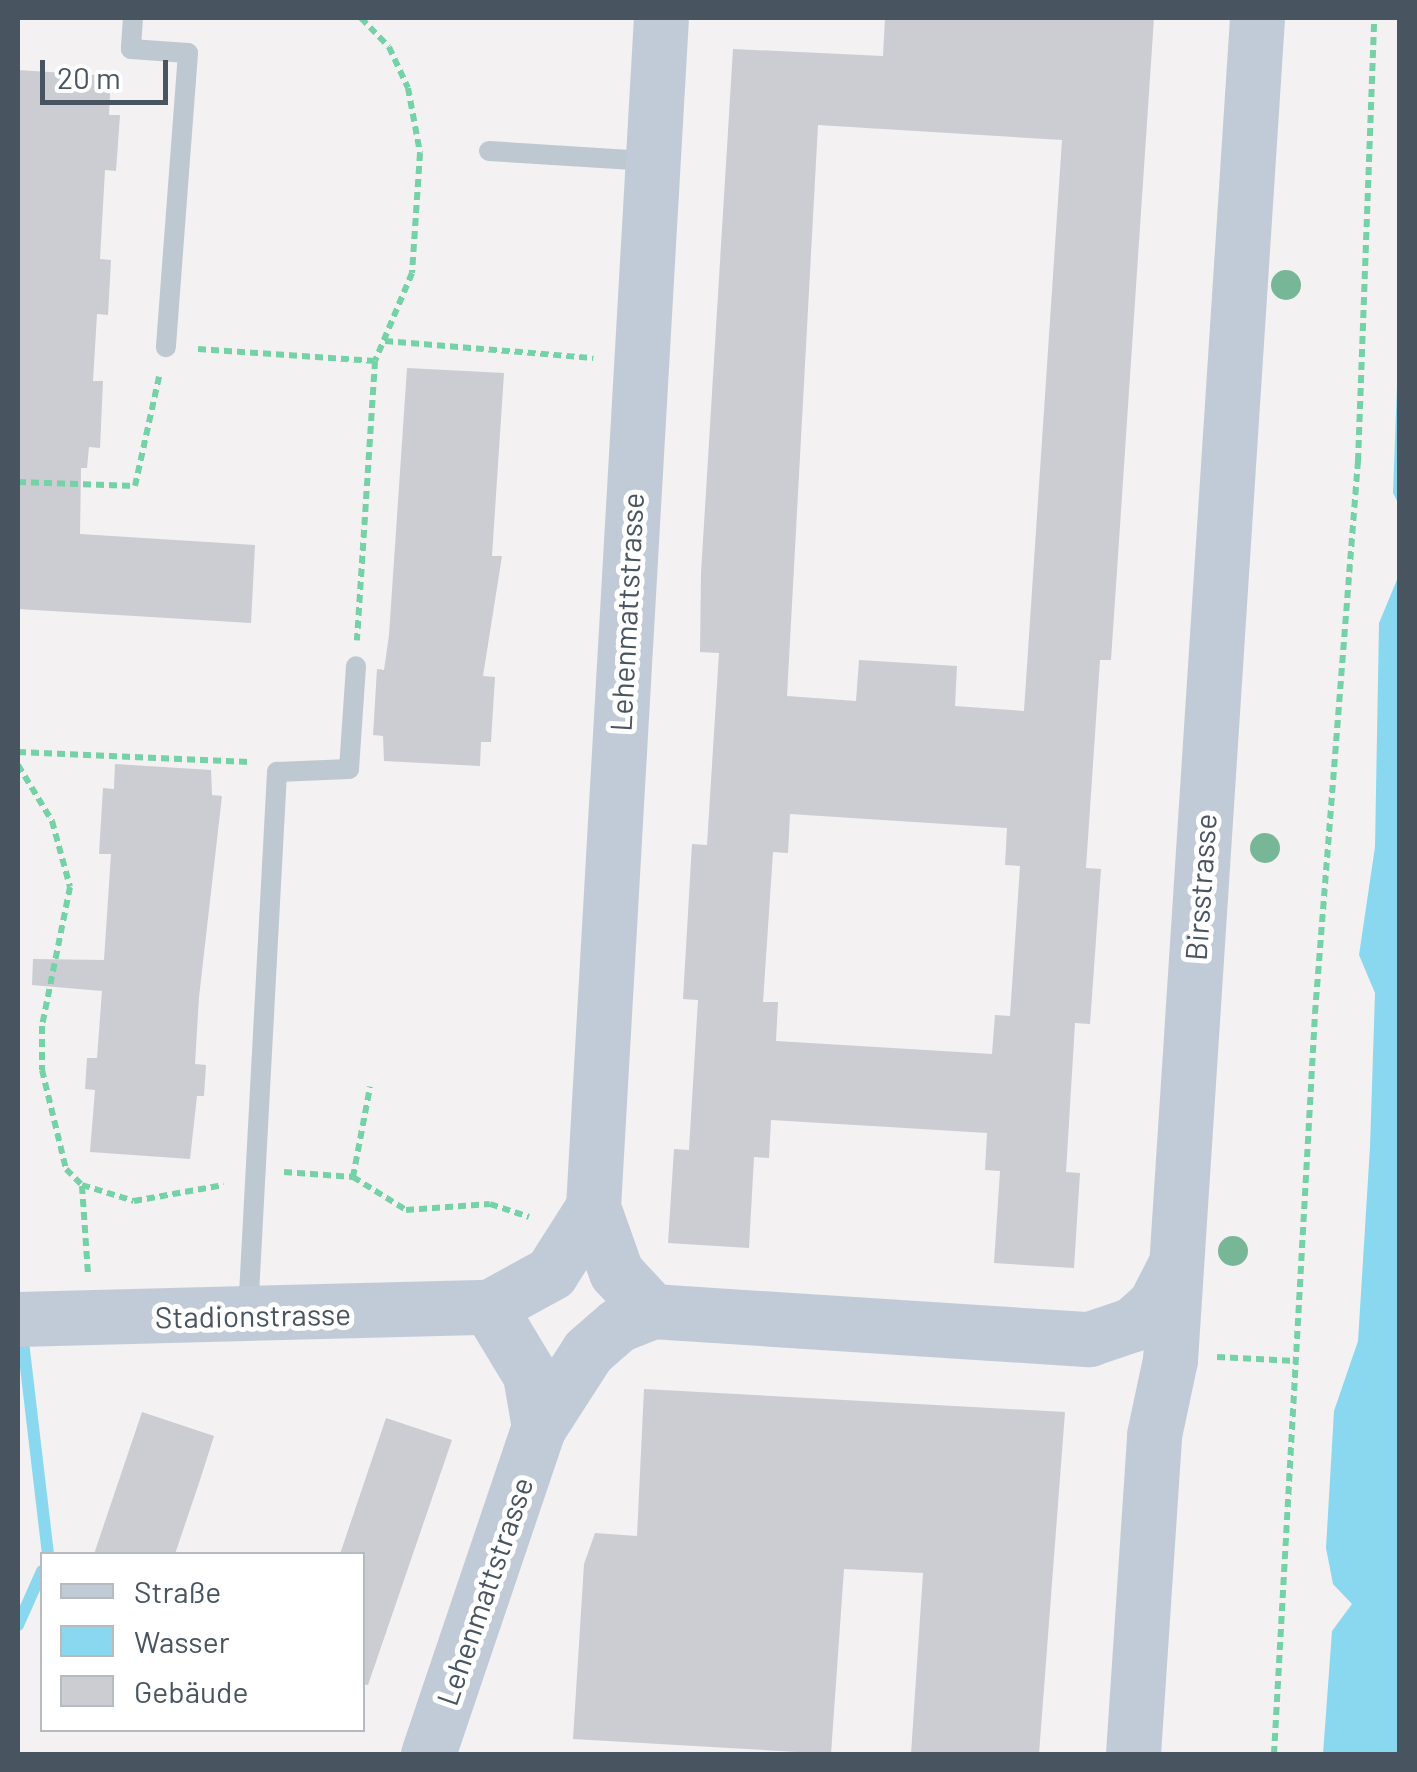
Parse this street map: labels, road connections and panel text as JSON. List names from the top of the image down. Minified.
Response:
{"streets":{"street":["Lehenmattstrasse","Birsstrasse","Stadionstrasse"]},"crossings":[["Lehenmattstrasse","Stadionstrasse"]],"legend":["Straße","Wasser","Gebäude"],"scale_bar":"20 m"}
